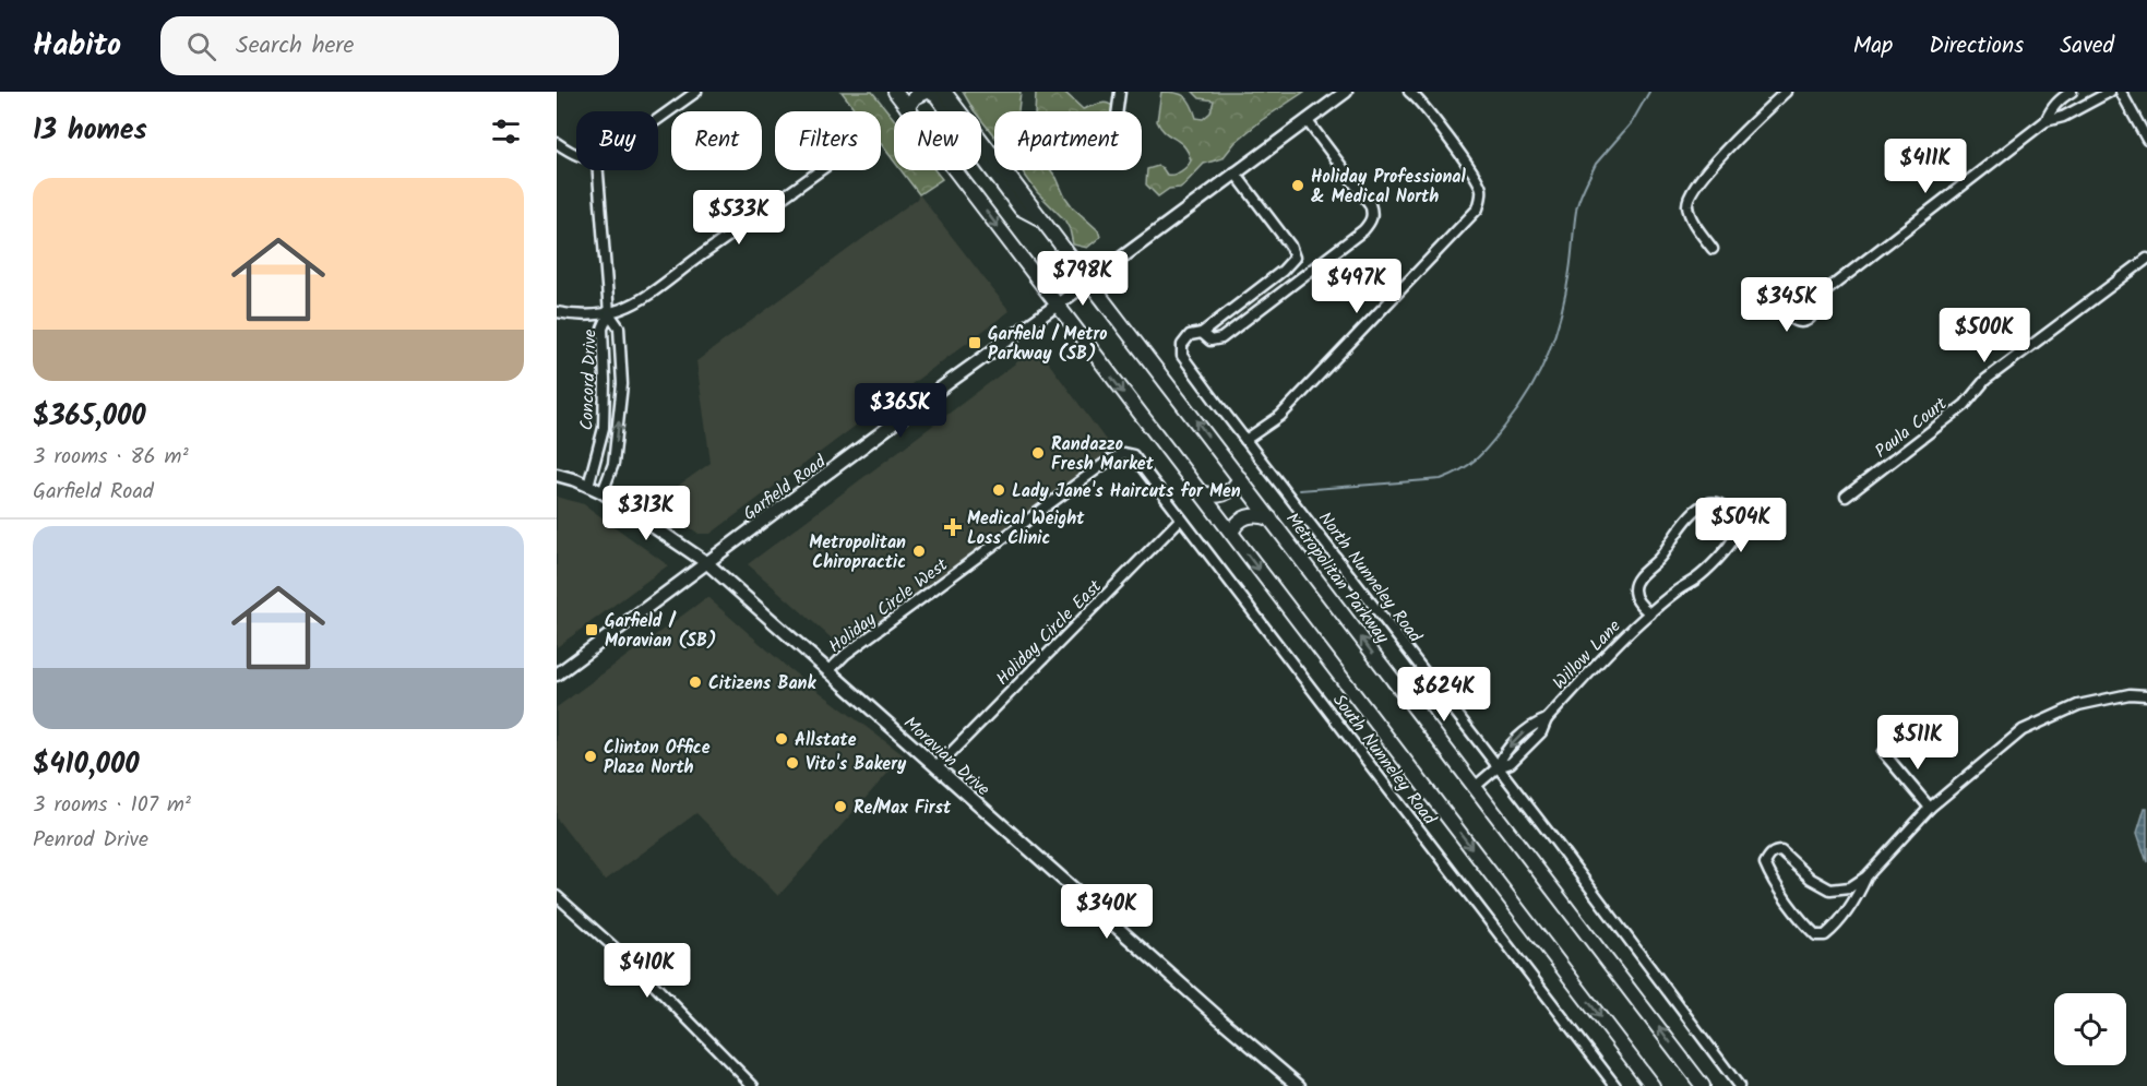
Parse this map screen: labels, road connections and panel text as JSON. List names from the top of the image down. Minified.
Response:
{"streets":{"main road":["Garfield Road","Metropolitan Parkway","Moravian Drive"],"street":["Concord Drive","Paula Court","North Nunneley Road","Holiday Circle West","Holiday Circle East","Willow Lane","South Nunneley Road"]},"crossings":[["Concord Drive","Moravian Drive"],["Garfield Road","North Nunneley Road"],["Garfield Road","Metropolitan Parkway"],["Garfield Road","Moravian Drive"],["North Nunneley Road","Willow Lane"],["Metropolitan Parkway","Willow Lane"],["Holiday Circle West","Moravian Drive"],["Holiday Circle West","South Nunneley Road"],["Holiday Circle East","Moravian Drive"],["Holiday Circle East","South Nunneley Road"]],"places":{"other":["Holiday Professional & Medical North","Randazzo Fresh Market","Lady Jane's Haircuts for Men","Metropolitan Chiropractic","Citizens Bank","Allstate","Clinton Office Plaza North","Vito's Bakery","Re/Max First"],"transit":["Garfield / Metro Parkway (SB)","Garfield / Moravian (SB)"],"health":["Medical Weight Loss Clinic"]},"page":{"header":"Habito","search":"Search here","nav":["Map","Directions","Saved"],"heading":"13 homes","chip":["Buy","Rent","Filters","New","Apartment"],"price":["$411K","$533K","$798K","$497K","$345K","$500K","$365K","$313K","$504K","$624K","$511K","$340K","$410K"],"list":[{"name":"$365,000","note":"3 rooms · 86 m² · Garfield Road"},{"name":"$410,000","note":"3 rooms · 107 m² · Penrod Drive"}]}}
